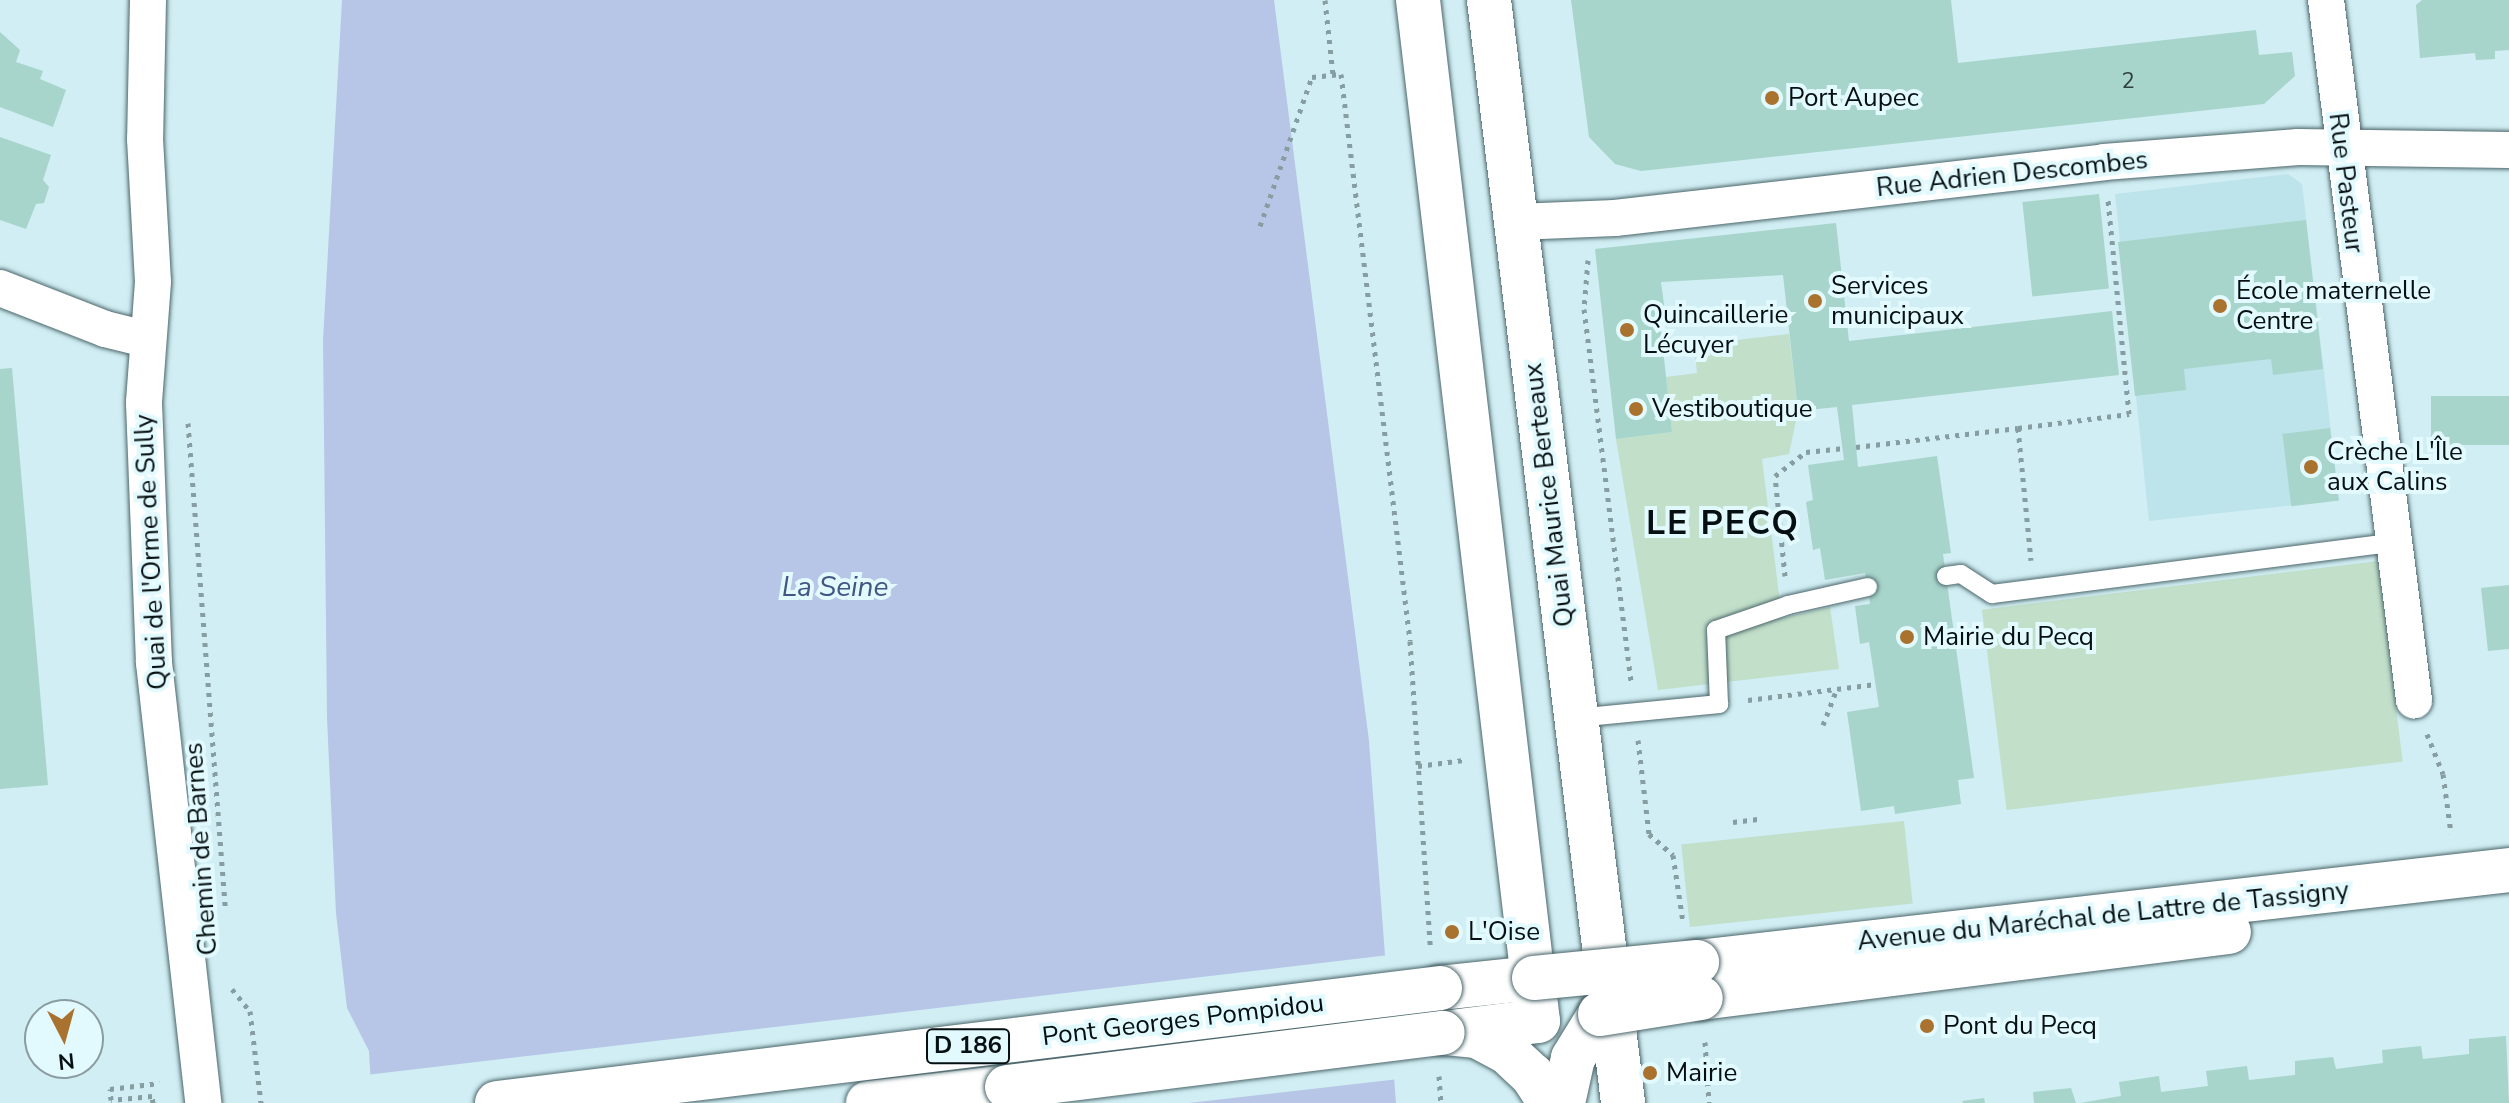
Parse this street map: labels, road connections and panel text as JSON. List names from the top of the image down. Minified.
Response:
{"streets":{"main road":["Quai Maurice Berteaux","Avenue du Maréchal de Lattre de Tassigny","Pont Georges Pompidou","D 186"],"street":["Rue Adrien Descombes","Rue Pasteur","Quai de l'Orme de Sully"],"path":["Chemin de Barnes"]},"crossings":[["Rue Adrien Descombes","Rue Pasteur"],["Rue Adrien Descombes","Quai Maurice Berteaux"],["Quai Maurice Berteaux","D 186"],["Avenue du Maréchal de Lattre de Tassigny","D 186"],["Pont Georges Pompidou","D 186"]],"districts":["LE PECQ"],"water":["La Seine"],"places":["Port Aupec","Services municipaux","École maternelle Centre","Quincaillerie Lécuyer","Vestiboutique","Crèche L'Île aux Calins","Mairie du Pecq","L'Oise","Pont du Pecq","Mairie"],"house_numbers":["2"],"north":"bottom"}
